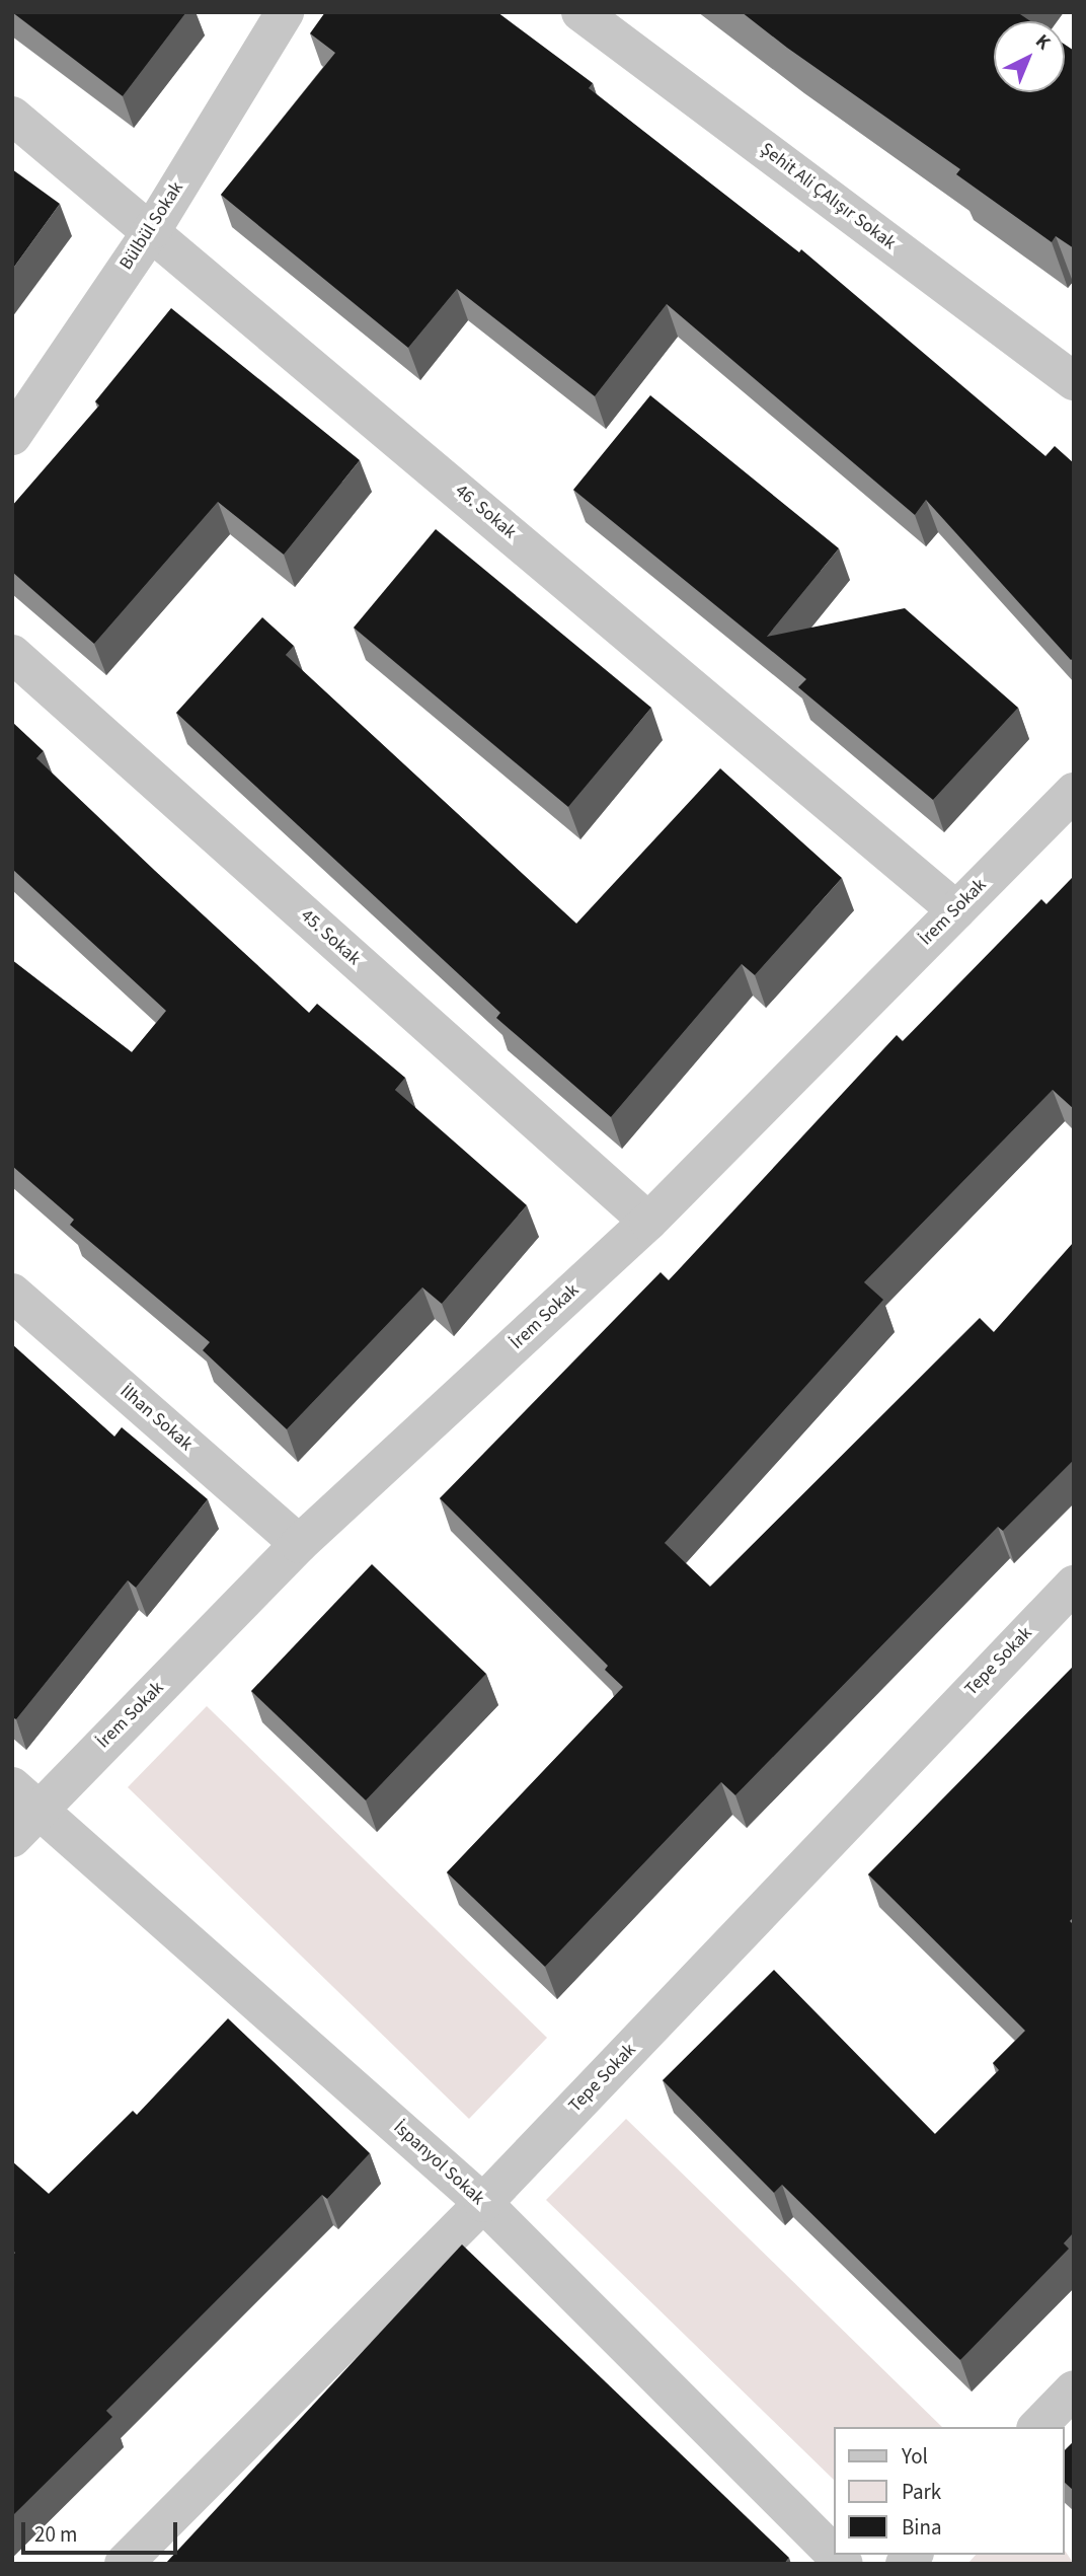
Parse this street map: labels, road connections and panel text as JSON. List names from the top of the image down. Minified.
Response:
{"streets":{"street":["Şehit Ali ÇAlışır Sokak","Bülbül Sokak","46. Sokak","İrem Sokak","45. Sokak","İlhan Sokak","Tepe Sokak","İspanyol Sokak"]},"crossings":[["Bülbül Sokak","46. Sokak"],["46. Sokak","İrem Sokak"],["İrem Sokak","45. Sokak"],["İrem Sokak","İlhan Sokak"],["İrem Sokak","İspanyol Sokak"],["Tepe Sokak","İspanyol Sokak"]],"legend":["Yol","Park","Bina"],"scale_bar":"20 m","north":"top right"}
